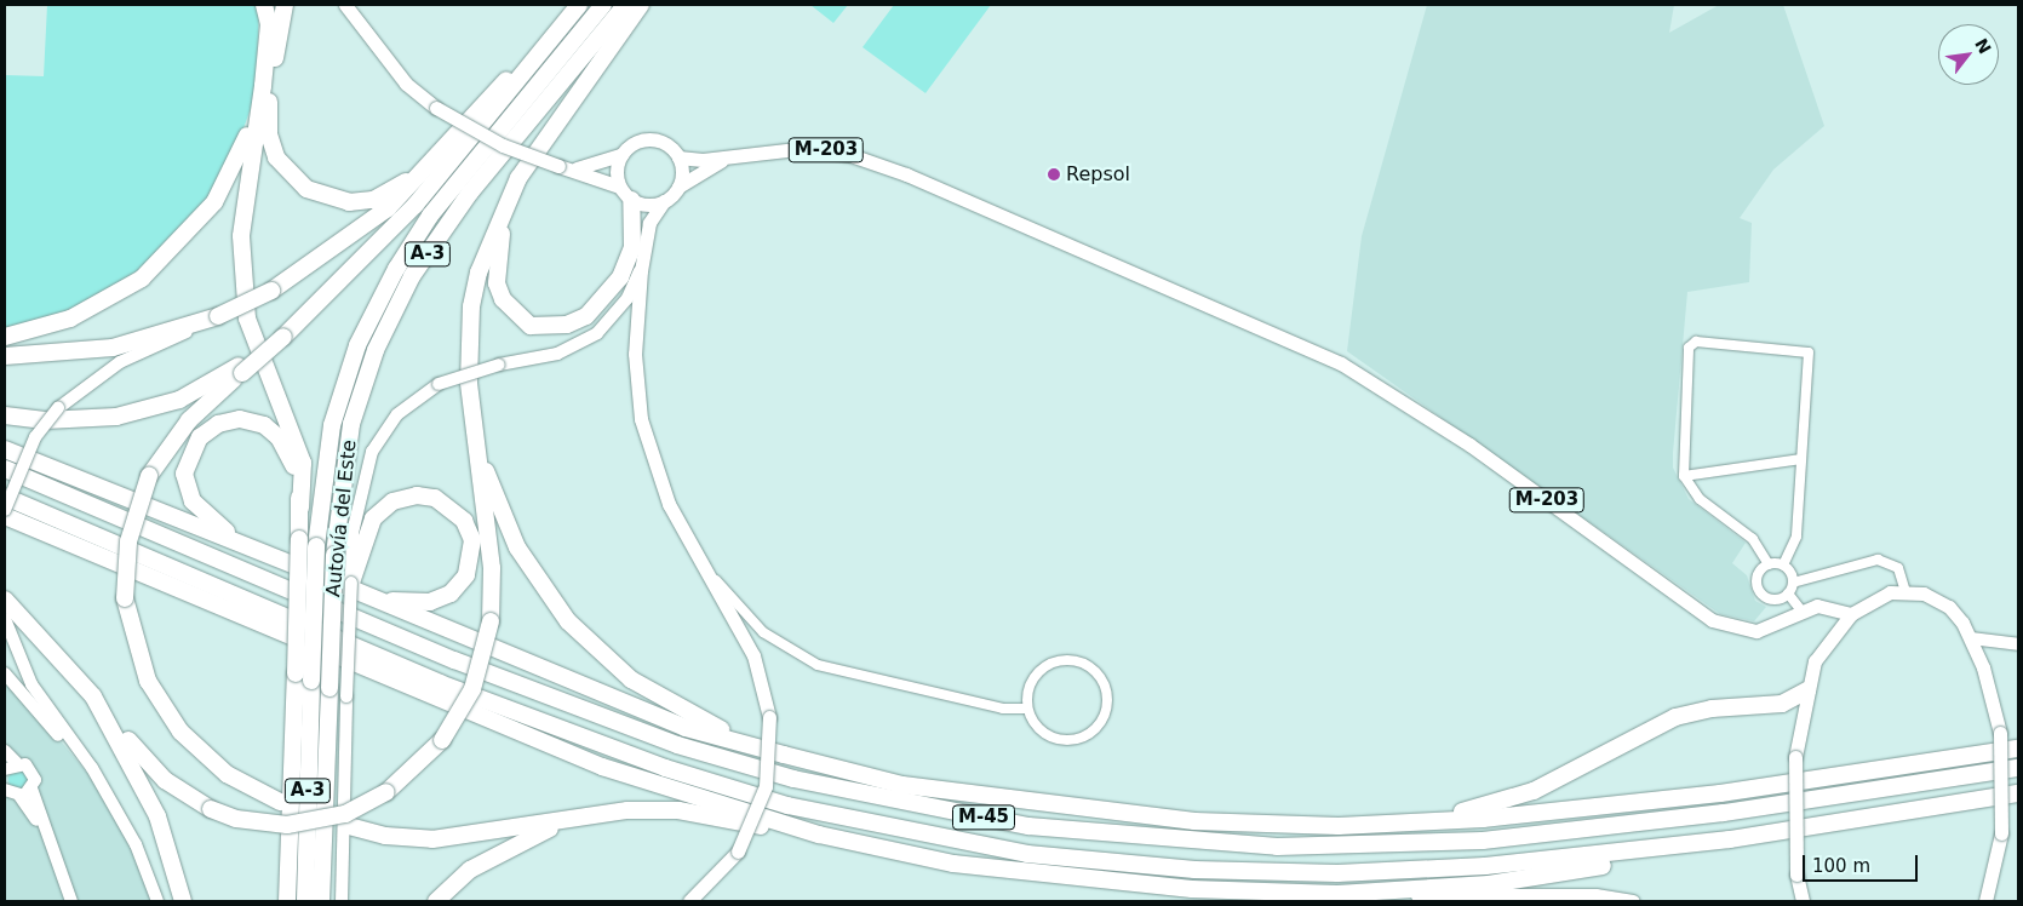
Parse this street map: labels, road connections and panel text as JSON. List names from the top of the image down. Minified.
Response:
{"streets":{"highway":["A-3","Autovía del Este","M-45"],"main road":["M-203"]},"places":["Repsol"],"scale_bar":"100 m","north":"top right"}
